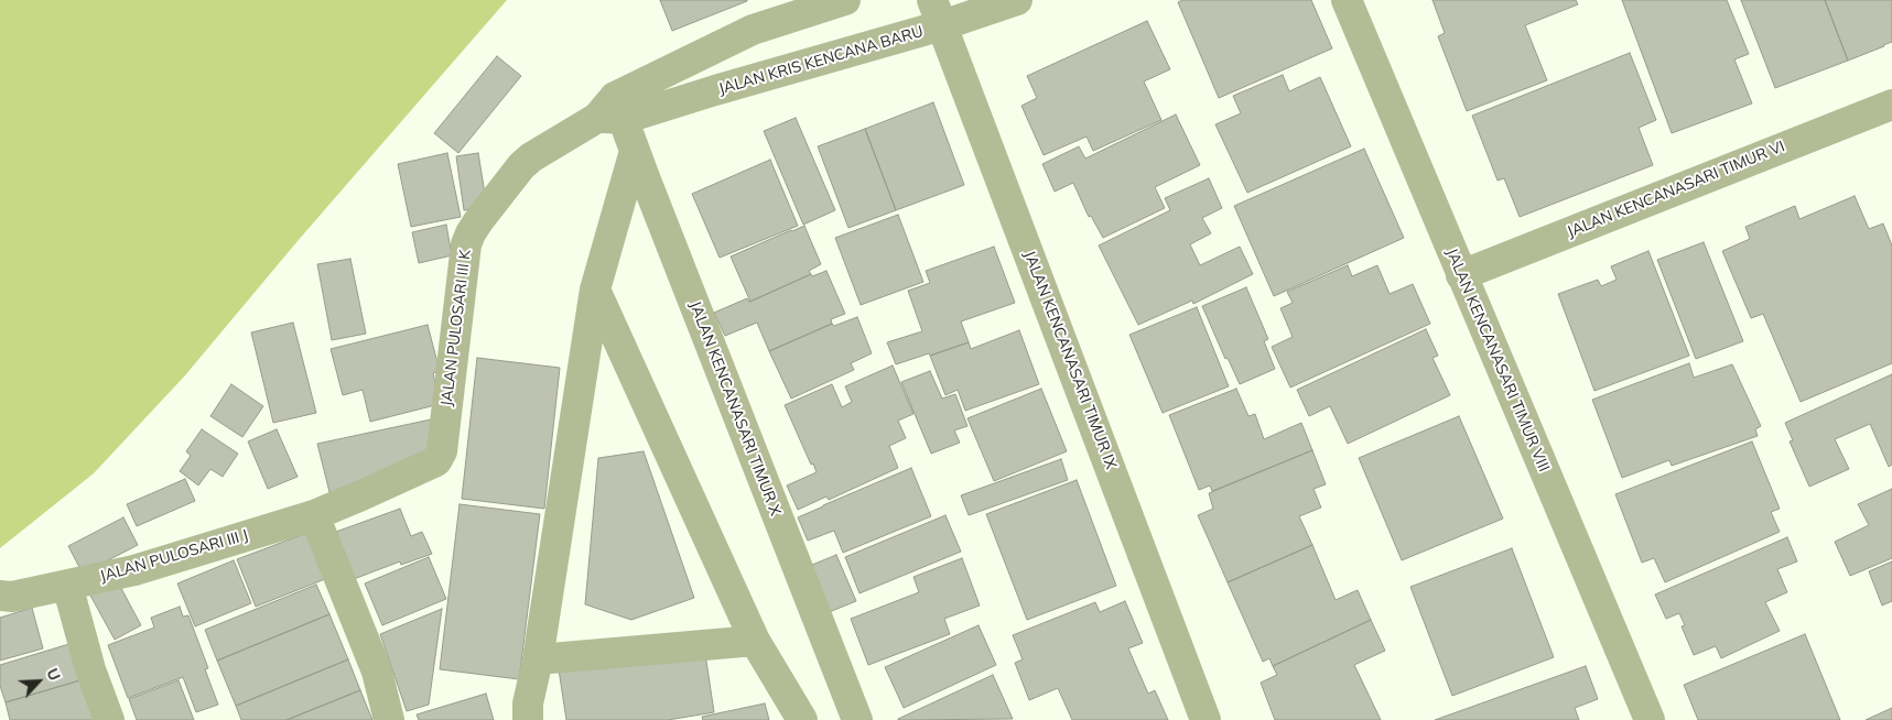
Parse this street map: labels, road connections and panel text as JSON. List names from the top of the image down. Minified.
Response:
{"streets":{"street":["JALAN KRIS KENCANA BARU","JALAN KENCANASARI TIMUR VI","JALAN PULOSARI III K","JALAN KENCANASARI TIMUR IX","JALAN KENCANASARI TIMUR VIII","JALAN KENCANASARI TIMUR X","JALAN PULOSARI III J"]},"crossings":[["JALAN KRIS KENCANA BARU","JALAN PULOSARI III K"],["JALAN KRIS KENCANA BARU","JALAN KENCANASARI TIMUR IX"],["JALAN KRIS KENCANA BARU","JALAN KENCANASARI TIMUR X"],["JALAN KENCANASARI TIMUR VI","JALAN KENCANASARI TIMUR VIII"],["JALAN PULOSARI III K","JALAN KENCANASARI TIMUR X"],["JALAN PULOSARI III K","JALAN PULOSARI III J"]],"north":"top right"}
